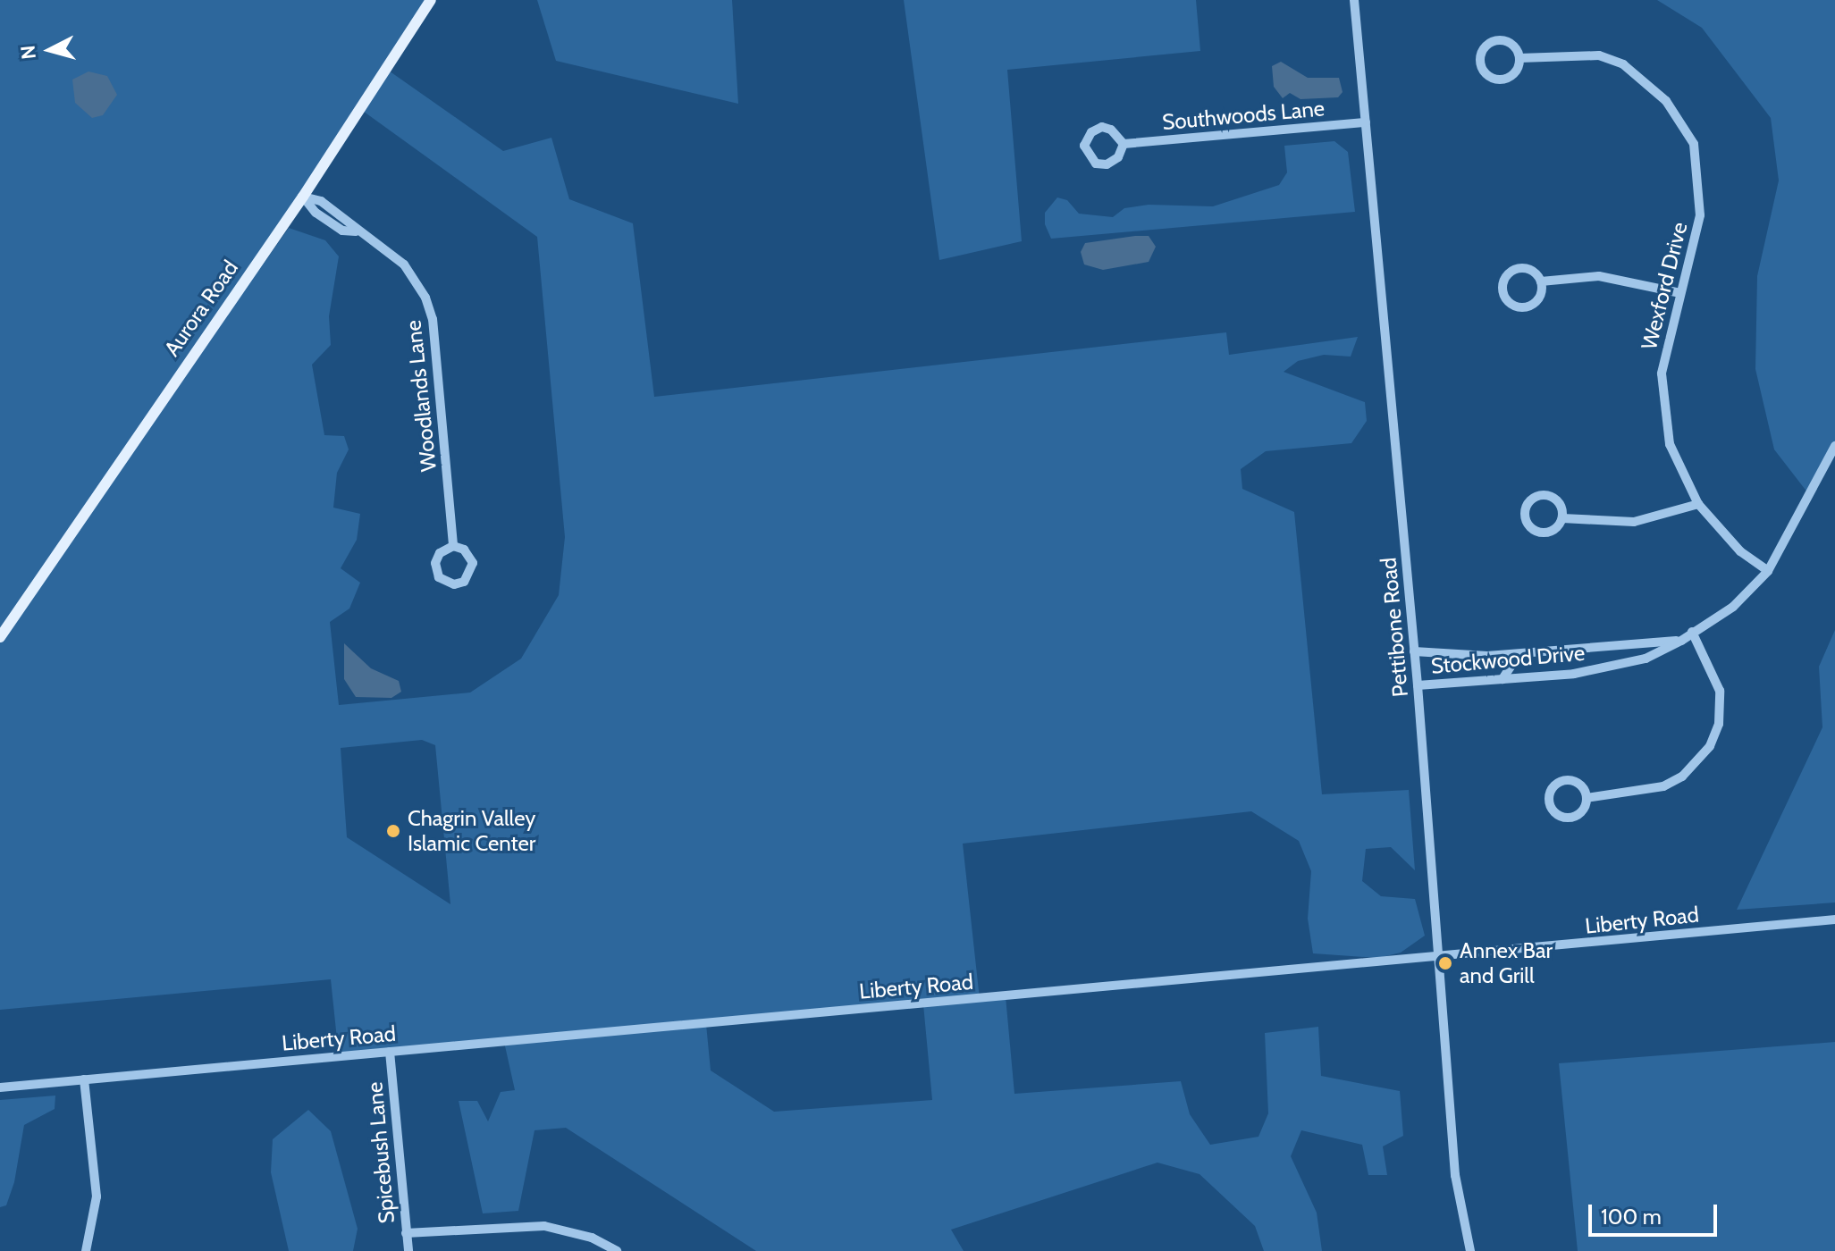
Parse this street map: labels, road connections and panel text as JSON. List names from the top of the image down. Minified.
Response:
{"streets":{"main road":["Aurora Road"],"street":["Southwoods Lane","Wexford Drive","Woodlands Lane","Pettibone Road","Stockwood Drive","Liberty Road","Spicebush Lane"]},"crossings":[["Southwoods Lane","Pettibone Road"],["Wexford Drive","Stockwood Drive"],["Aurora Road","Woodlands Lane"],["Pettibone Road","Stockwood Drive"],["Pettibone Road","Liberty Road"],["Liberty Road","Spicebush Lane"]],"places":["Chagrin Valley Islamic Center","Annex Bar and Grill"],"scale_bar":"100 m","north":"left"}
